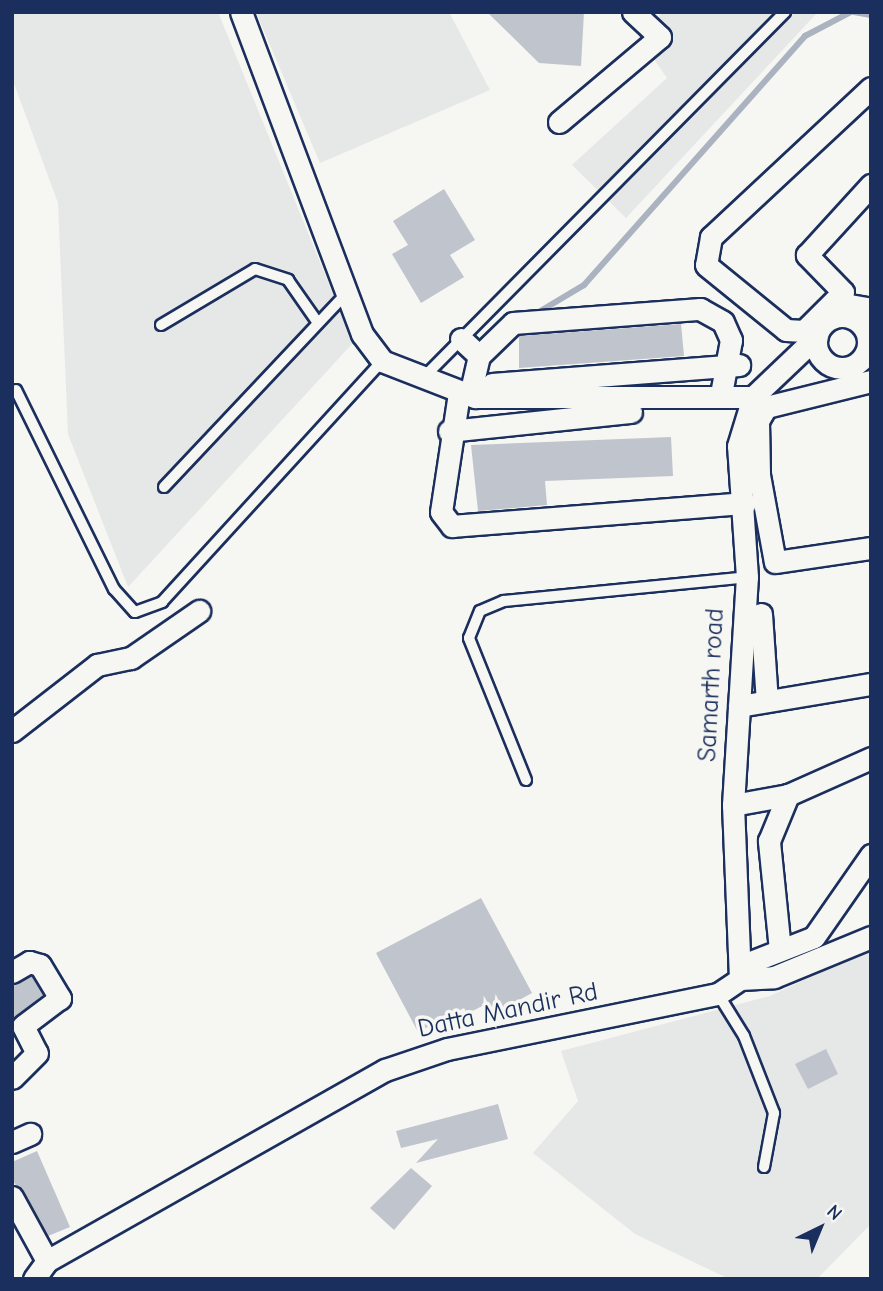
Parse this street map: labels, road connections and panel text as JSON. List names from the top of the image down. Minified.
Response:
{"streets":{"street":["Samarth road","Datta Mandir Rd"]},"crossings":[["Samarth road","Datta Mandir Rd"]],"north":"top right"}
